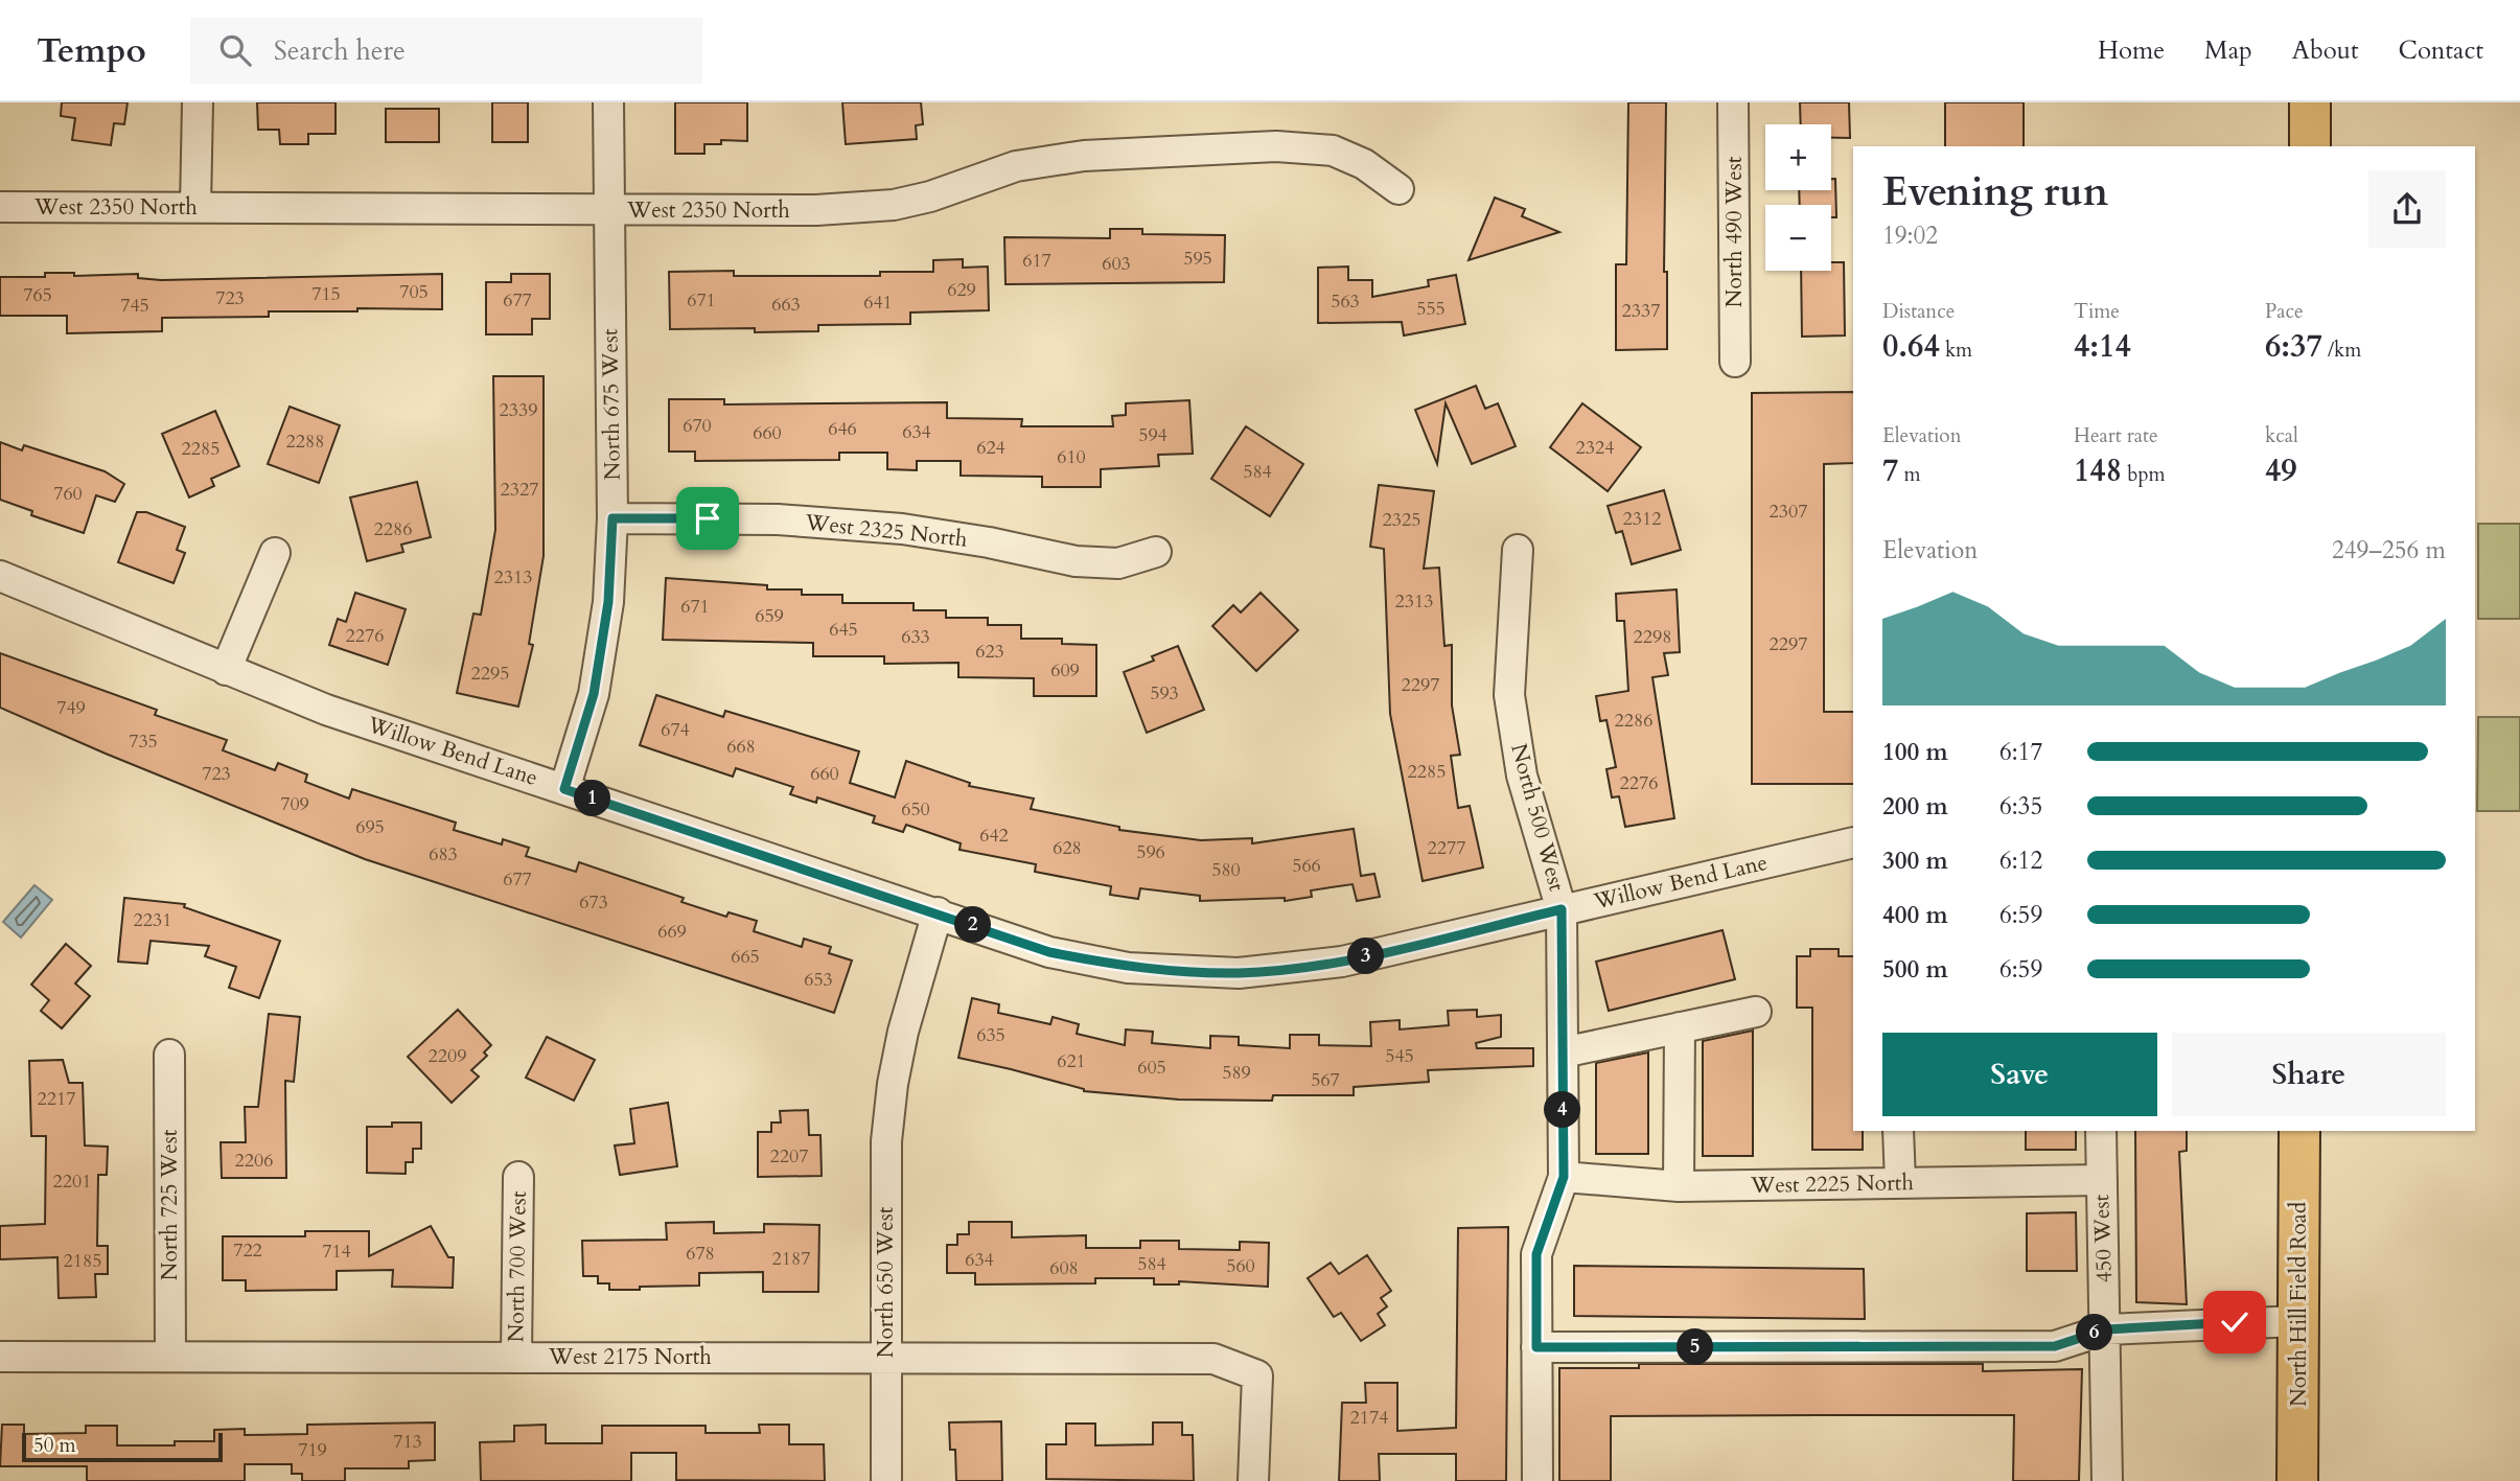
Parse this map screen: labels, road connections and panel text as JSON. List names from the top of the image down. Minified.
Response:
{"streets":{"main road":["North Hill Field Road"],"street":["West 2350 North","North 490 West","North 675 West","West 2325 North","Willow Bend Lane","North 500 West","West 2225 North","North 725 West","450 West","North 700 West","North 650 West","West 2175 North"]},"crossings":[["West 2350 North","North 675 West"],["North 675 West","West 2325 North"],["North 675 West","Willow Bend Lane"],["Willow Bend Lane","North 500 West"],["Willow Bend Lane","North 650 West"],["North 500 West","West 2225 North"],["West 2225 North","450 West"],["North 725 West","West 2175 North"],["North 700 West","West 2175 North"],["North 650 West","West 2175 North"]],"house_numbers":["595","617","603","629","705","715","765","723","677","671","563","641","663","745","555","2337","2339","670","646","634","660","594","2288","624","2324","2285","610","584","2327","760","2307","2312","2325","2286","2313","2313","671","659","645","2276","633","2298","2297","623","609","2295","2297","593","749","2286","674","735","668","2285","723","660","2276","709","650","695","642","628","2277","596","683","566","580","677","673","2231","669","665","653","635","2209","545","621","605","589","567","2217","2207","2206","2201","722","714","678","2187","634","2185","584","560","608","2174","713","719"],"scale_bar":"50 m","page":{"header":"Tempo","search":"Search here","nav":["Home","Map","About","Contact"],"map_buttons":["+","−"],"heading":["Evening run","19:02"],"stats":[["Distance","0.64 km"],["Time","4:14"],["Pace","6:37 /km"],["Elevation","7 m"],["Heart rate","148 bpm"],["kcal","49"]],"chart":["Elevation","249–256 m"],"list":[{"name":"100 m","note":"6:17"},{"name":"200 m","note":"6:35"},{"name":"300 m","note":"6:12"},{"name":"400 m","note":"6:59"},{"name":"500 m","note":"6:59"}],"pins":["1","2","3","4","6","5"],"buttons":["Save","Share"],"scale":"50 m"}}
